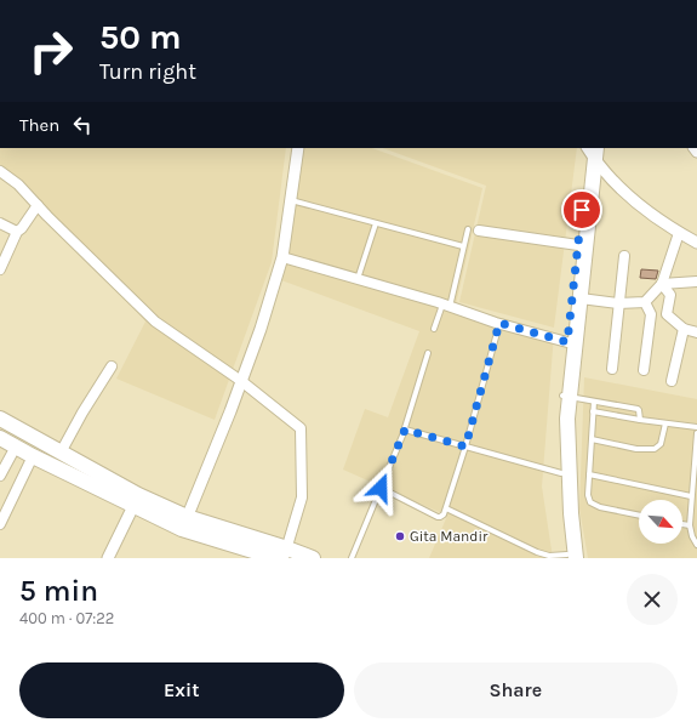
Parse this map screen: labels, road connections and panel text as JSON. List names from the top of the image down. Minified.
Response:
{"places":["Gita Mandir"],"north":"bottom right","page":{"turn":["50 m","Turn right"],"then":"Then","heading":["5 min","400 m · 07:22"],"buttons":["Exit","Share"]}}
